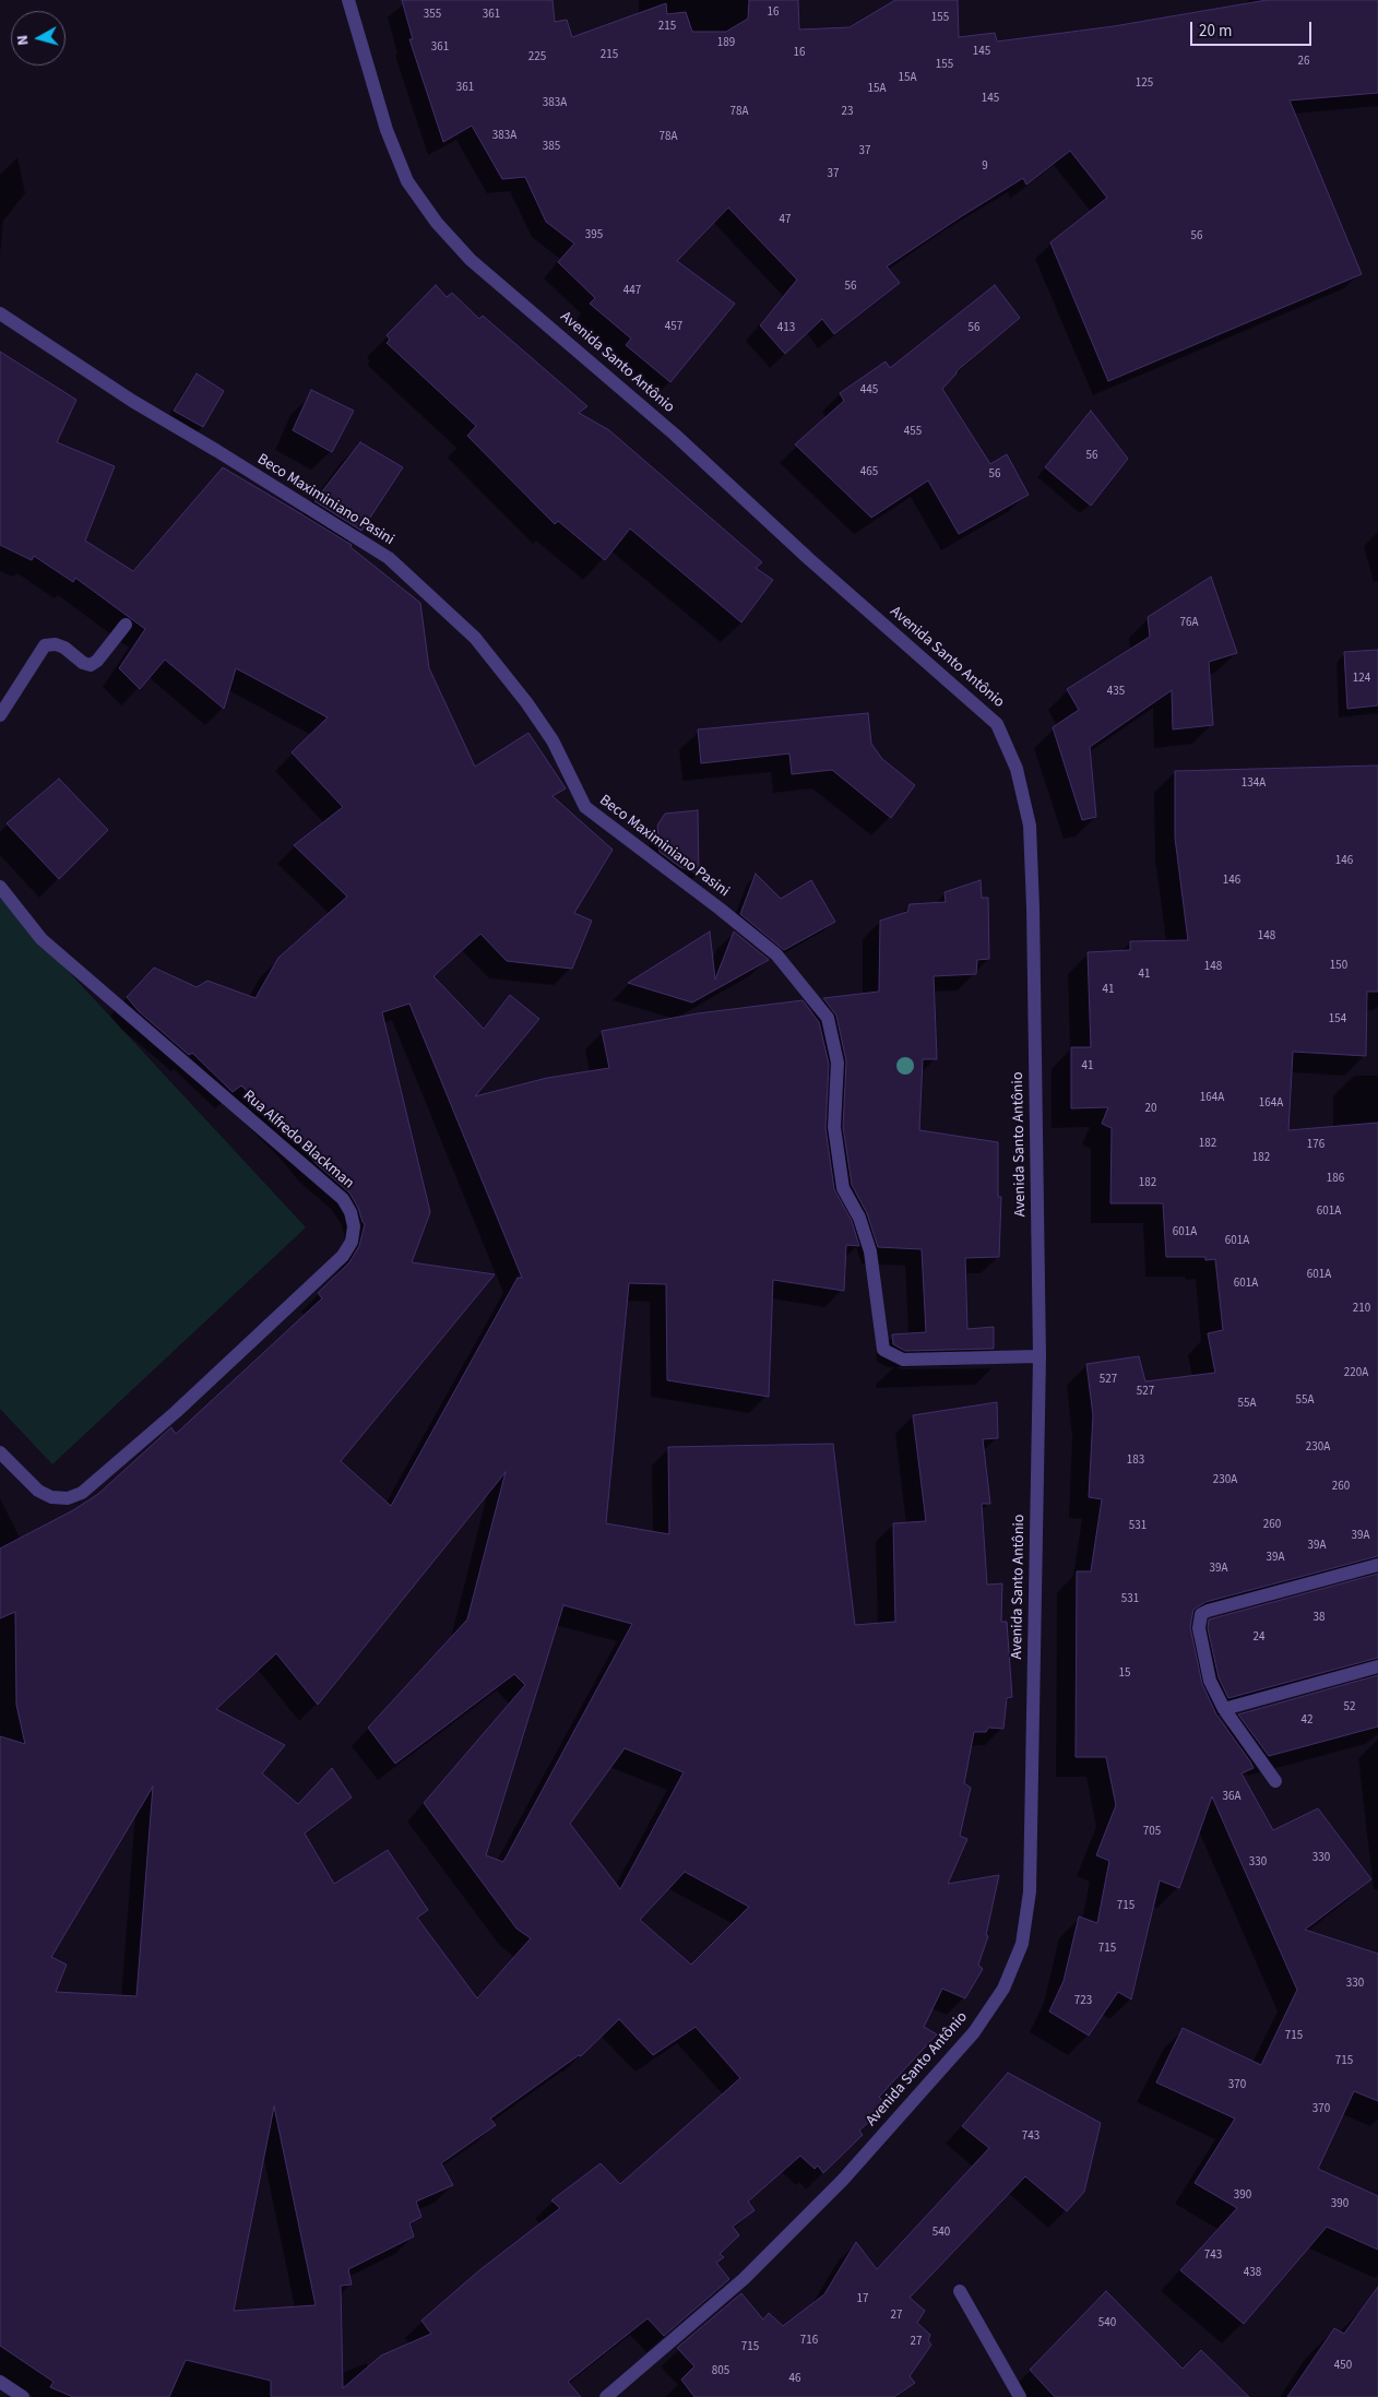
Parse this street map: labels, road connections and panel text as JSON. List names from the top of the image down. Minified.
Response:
{"streets":{"street":["Avenida Santo Antônio","Beco Maximiniano Pasini","Rua Alfredo Blackman"]},"crossings":[["Avenida Santo Antônio","Beco Maximiniano Pasini"]],"house_numbers":["16","355","361","155","215","189","361","145","16","215","225","26","155","15A","125","361","15A","145","383A","78A","23","383A","78A","385","37","9","37","47","395","56","56","447","457","413","56","445","455","56","465","56","76A","124","435","134A","146","146","148","150","148","41","41","154","41","164A","164A","20","182","176","182","186","182","601A","601A","601A","601A","601A","210","220A","527","527","55A","55A","230A","183","230A","260","260","531","39A","39A","39A","39A","531","38","24","15","52","42","36A","705","330","330","715","715","330","723","715","715","370","370","743","390","390","540","743","438","17","27","540","716","27","715","450","805","46"],"scale_bar":"20 m","north":"left"}
